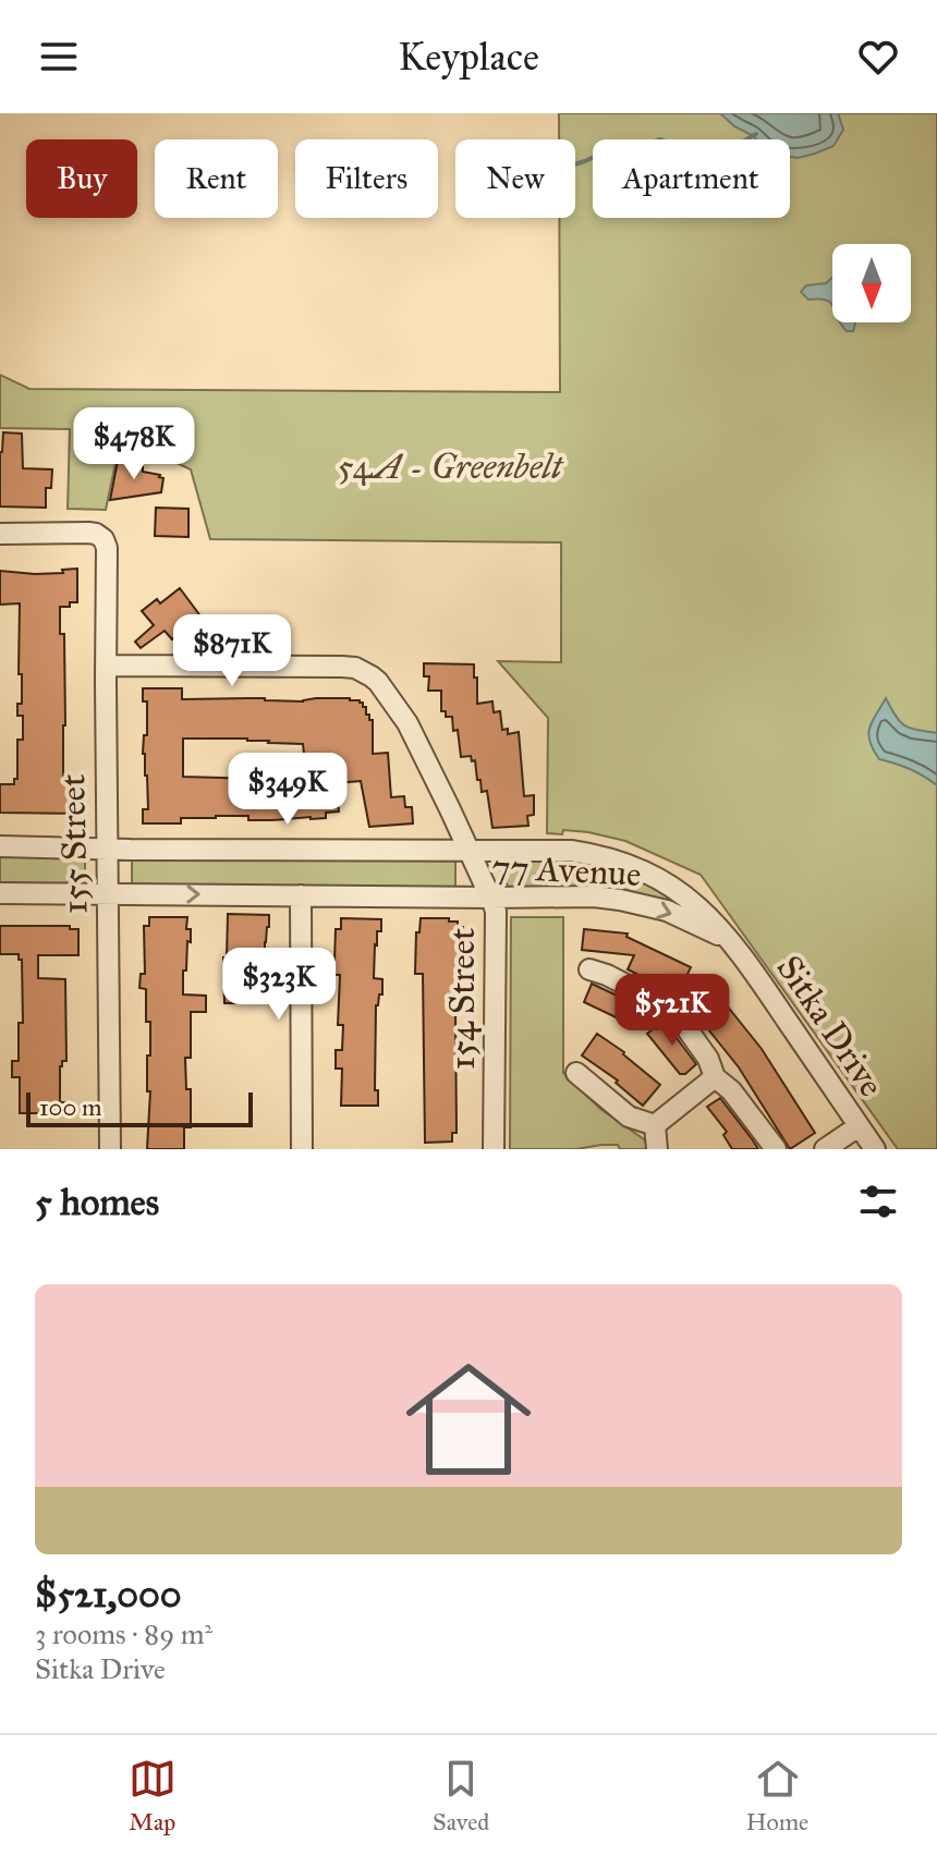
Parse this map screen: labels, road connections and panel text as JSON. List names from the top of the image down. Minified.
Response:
{"streets":{"street":["155 Street","77 Avenue","154 Street","Sitka Drive"]},"crossings":[["155 Street","77 Avenue"],["155 Street","154 Street"],["77 Avenue","154 Street"],["77 Avenue","Sitka Drive"]],"parks":["54A - Greenbelt"],"scale_bar":"100 m","north":"bottom","page":{"header":"Keyplace","chip":["Buy","Rent","Filters","New","Apartment"],"price":["$478K","$871K","$349K","$323K","$521K"],"scale":"100 m","heading":"5 homes","list":[{"name":"$521,000","note":"3 rooms · 89 m² · Sitka Drive"}],"tabs":["Map","Saved","Home"]}}
